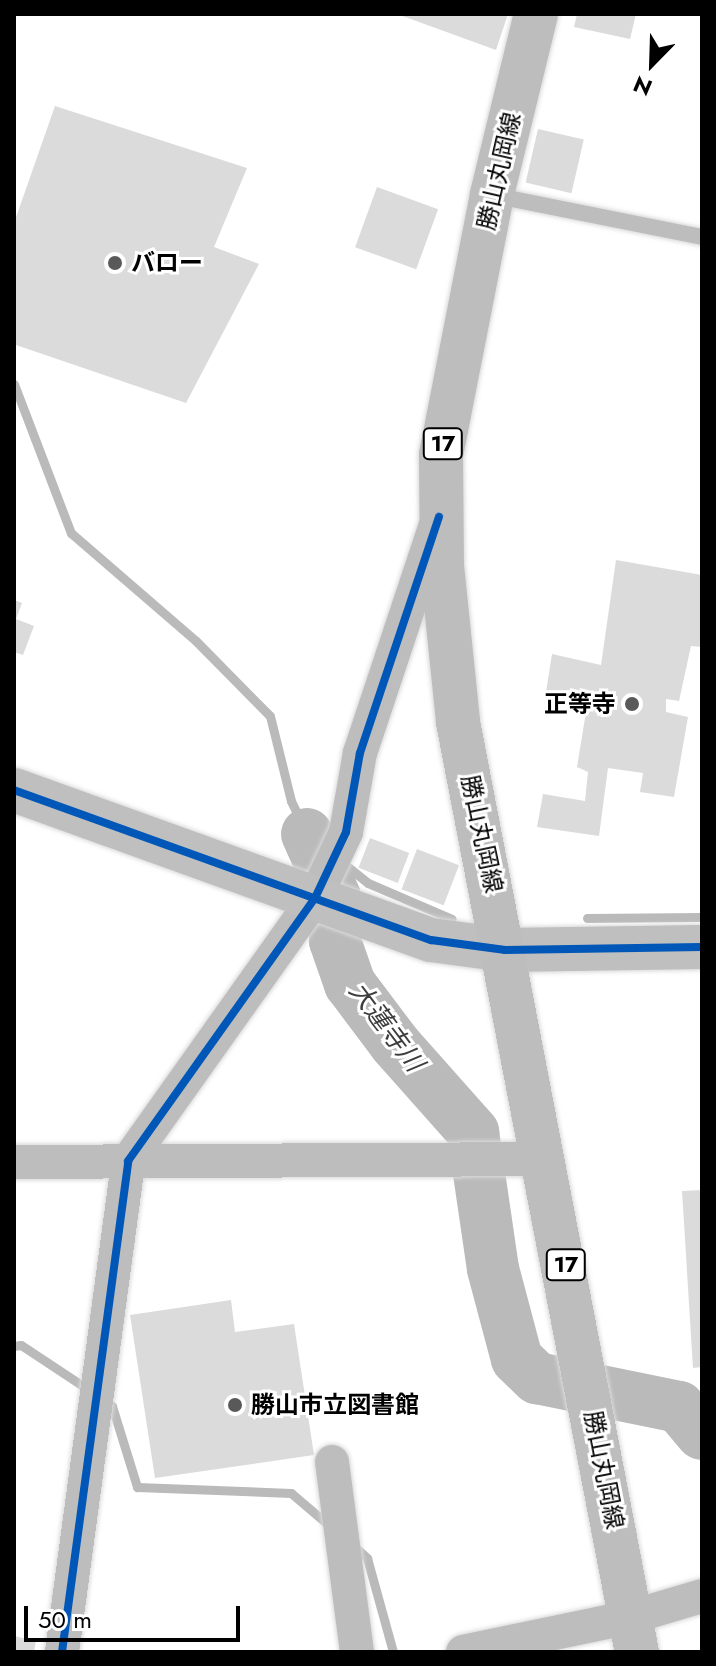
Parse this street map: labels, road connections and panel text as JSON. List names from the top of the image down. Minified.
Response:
{"streets":{"main road":["勝山丸岡線","17"]},"water":["大蓮寺川"],"places":["バロー","正等寺","勝山市立図書館"],"scale_bar":"50 m","north":"bottom left"}
